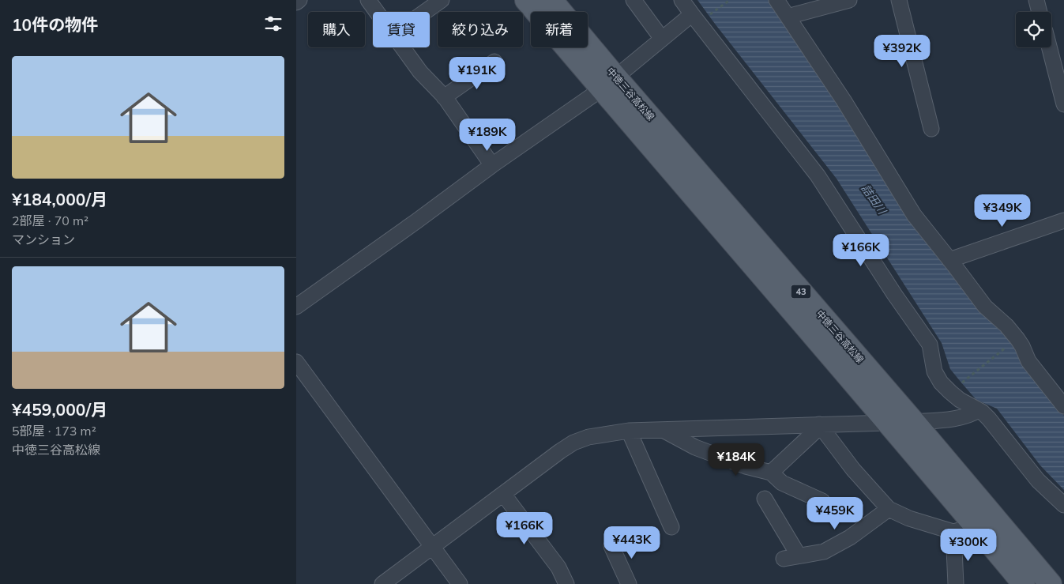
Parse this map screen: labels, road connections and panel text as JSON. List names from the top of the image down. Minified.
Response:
{"streets":{"main road":["中徳三谷高松線","43"]},"water":["詰田川"],"page":{"heading":"10件の物件","chip":["購入","賃貸","絞り込み","新着"],"price":["¥392K","¥191K","¥189K","¥349K","¥166K","¥184K","¥459K","¥166K","¥443K","¥300K"],"list":[{"name":"¥184,000/月","note":"2部屋 · 70 m² · マンション"},{"name":"¥459,000/月","note":"5部屋 · 173 m² · 中徳三谷高松線"}]}}
